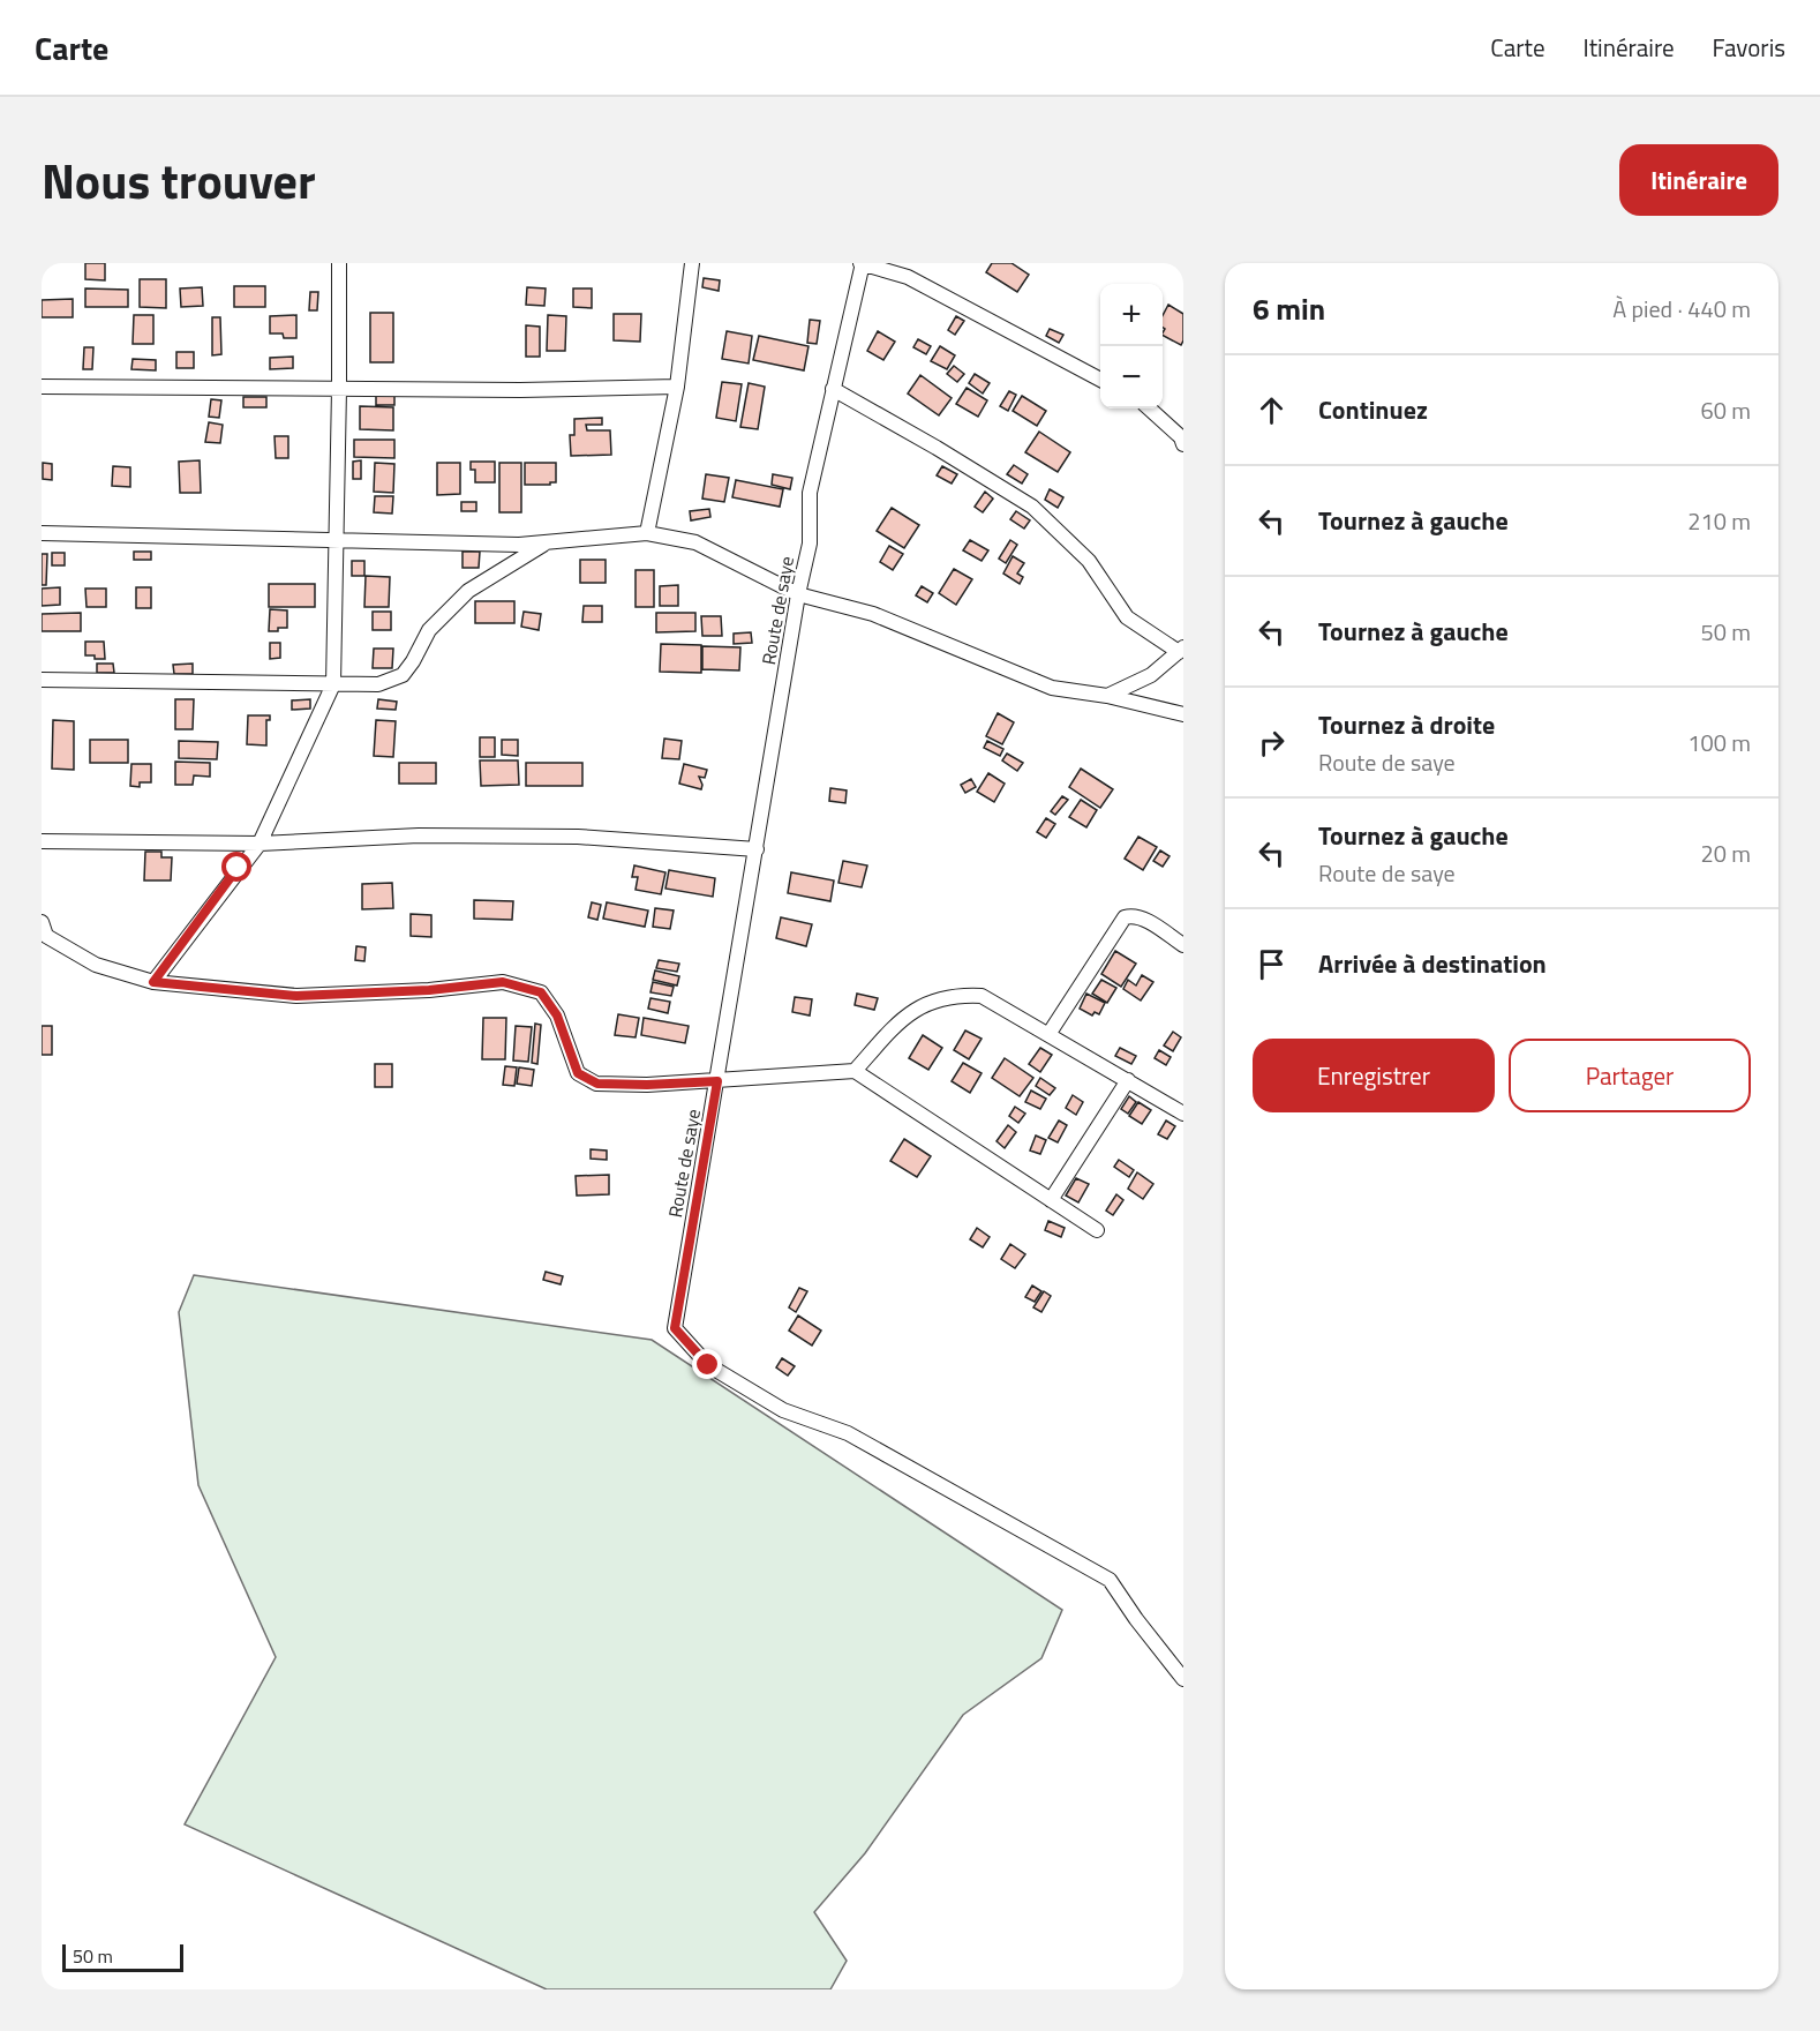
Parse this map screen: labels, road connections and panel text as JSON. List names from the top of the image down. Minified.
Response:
{"streets":{"street":["Route de saye"]},"scale_bar":"50 m","page":{"header":"Carte","nav":["Carte","Itinéraire","Favoris"],"title":"Nous trouver","buttons":["Itinéraire",["Enregistrer","Partager"]],"heading":["6 min","À pied · 440 m"],"map_buttons":["+","−"],"list":[["Continuez","60 m"],["Tournez à gauche","210 m"],["Tournez à gauche","50 m"],["Tournez à droite","Route de saye","100 m"],["Tournez à gauche","Route de saye","20 m"],"Arrivée à destination"],"scale":"50 m"}}
